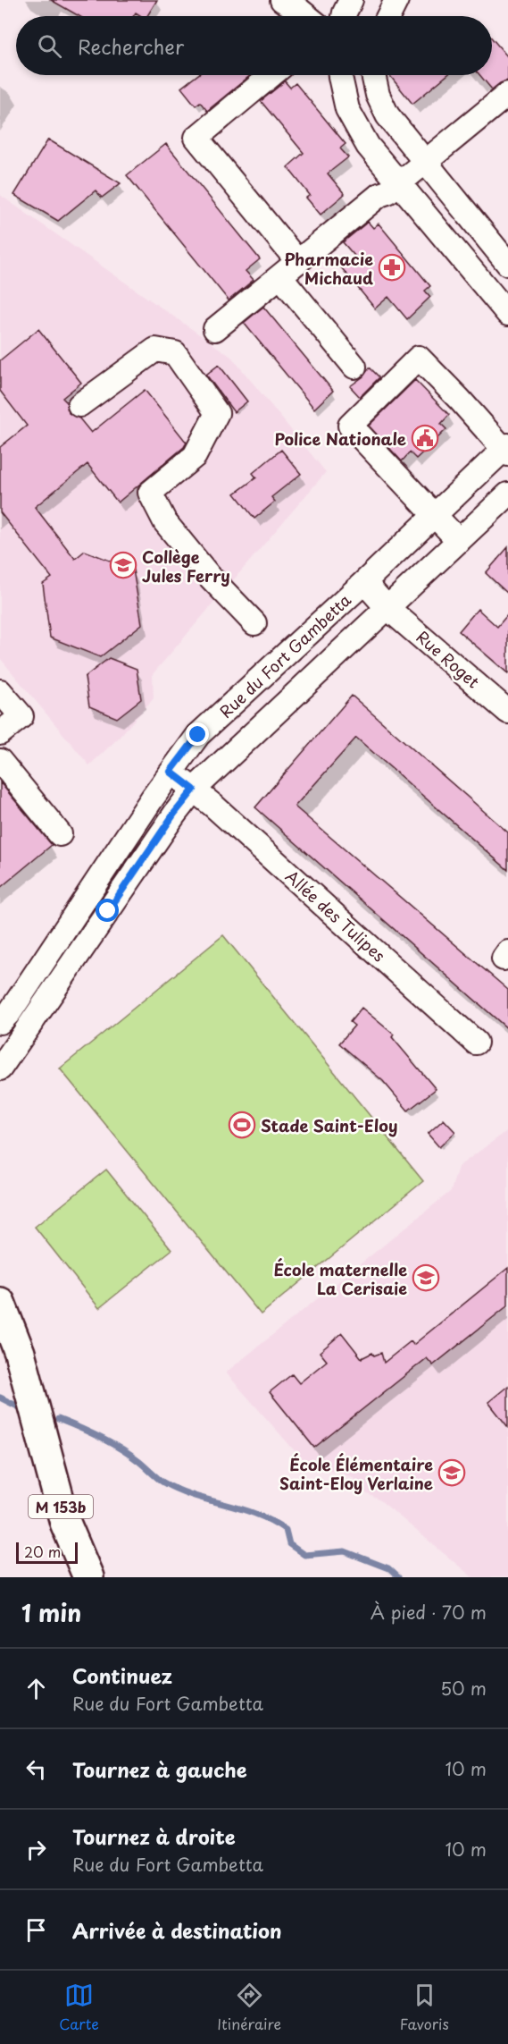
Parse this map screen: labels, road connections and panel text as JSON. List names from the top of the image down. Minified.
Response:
{"streets":{"main road":["M 153b"],"street":["Rue du Fort Gambetta","Rue Roget","Allée des Tulipes"]},"crossings":[["Rue du Fort Gambetta","Rue Roget"],["Rue du Fort Gambetta","Allée des Tulipes"]],"places":{"pharmacy":["Pharmacie Michaud"],"public building":["Police Nationale"],"school or university":["Collège Jules Ferry","École maternelle La Cerisaie","École Élémentaire Saint-Eloy Verlaine"],"sports":["Stade Saint-Eloy"]},"scale_bar":"20 m","page":{"search":"Rechercher","scale":"20 m","heading":["1 min","À pied · 70 m"],"list":[["Continuez","Rue du Fort Gambetta","50 m"],["Tournez à gauche","10 m"],["Tournez à droite","Rue du Fort Gambetta","10 m"],"Arrivée à destination"],"nav":["Carte","Itinéraire","Favoris"]}}
